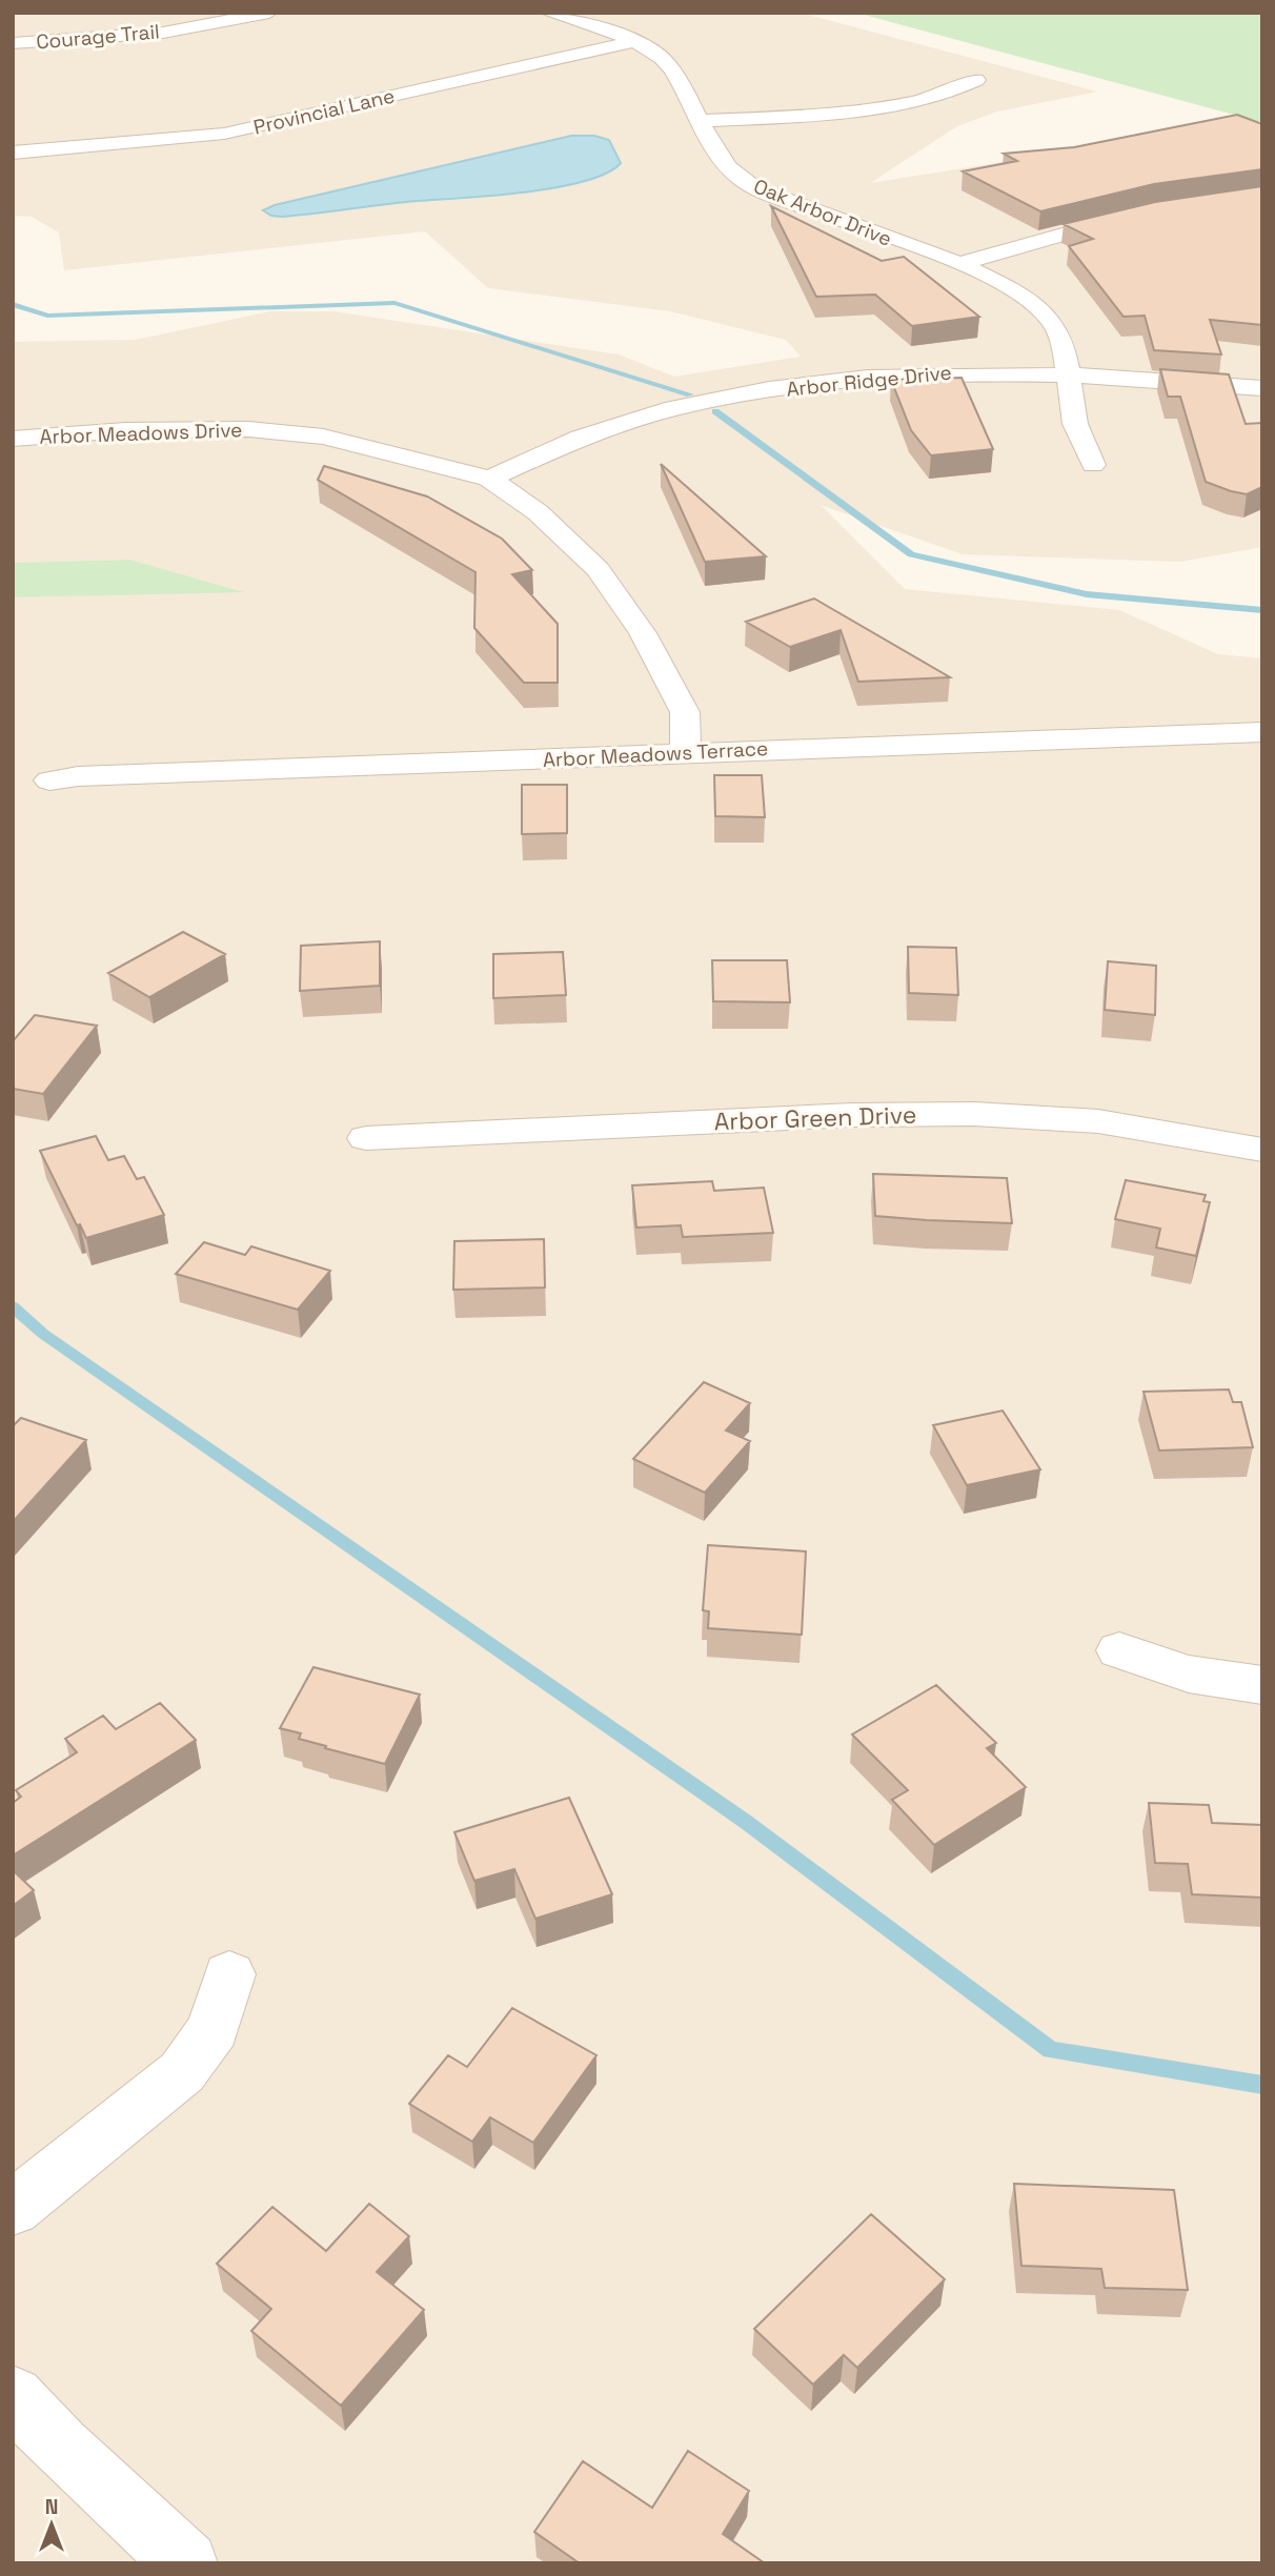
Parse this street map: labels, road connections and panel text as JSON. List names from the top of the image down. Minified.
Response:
{"streets":{"street":["Courage Trail","Provincial Lane","Oak Arbor Drive","Arbor Ridge Drive","Arbor Meadows Drive","Arbor Meadows Terrace","Arbor Green Drive"]},"crossings":[["Provincial Lane","Oak Arbor Drive"],["Oak Arbor Drive","Arbor Ridge Drive"],["Arbor Ridge Drive","Arbor Meadows Drive"],["Arbor Meadows Drive","Arbor Meadows Terrace"]],"north":"top"}
